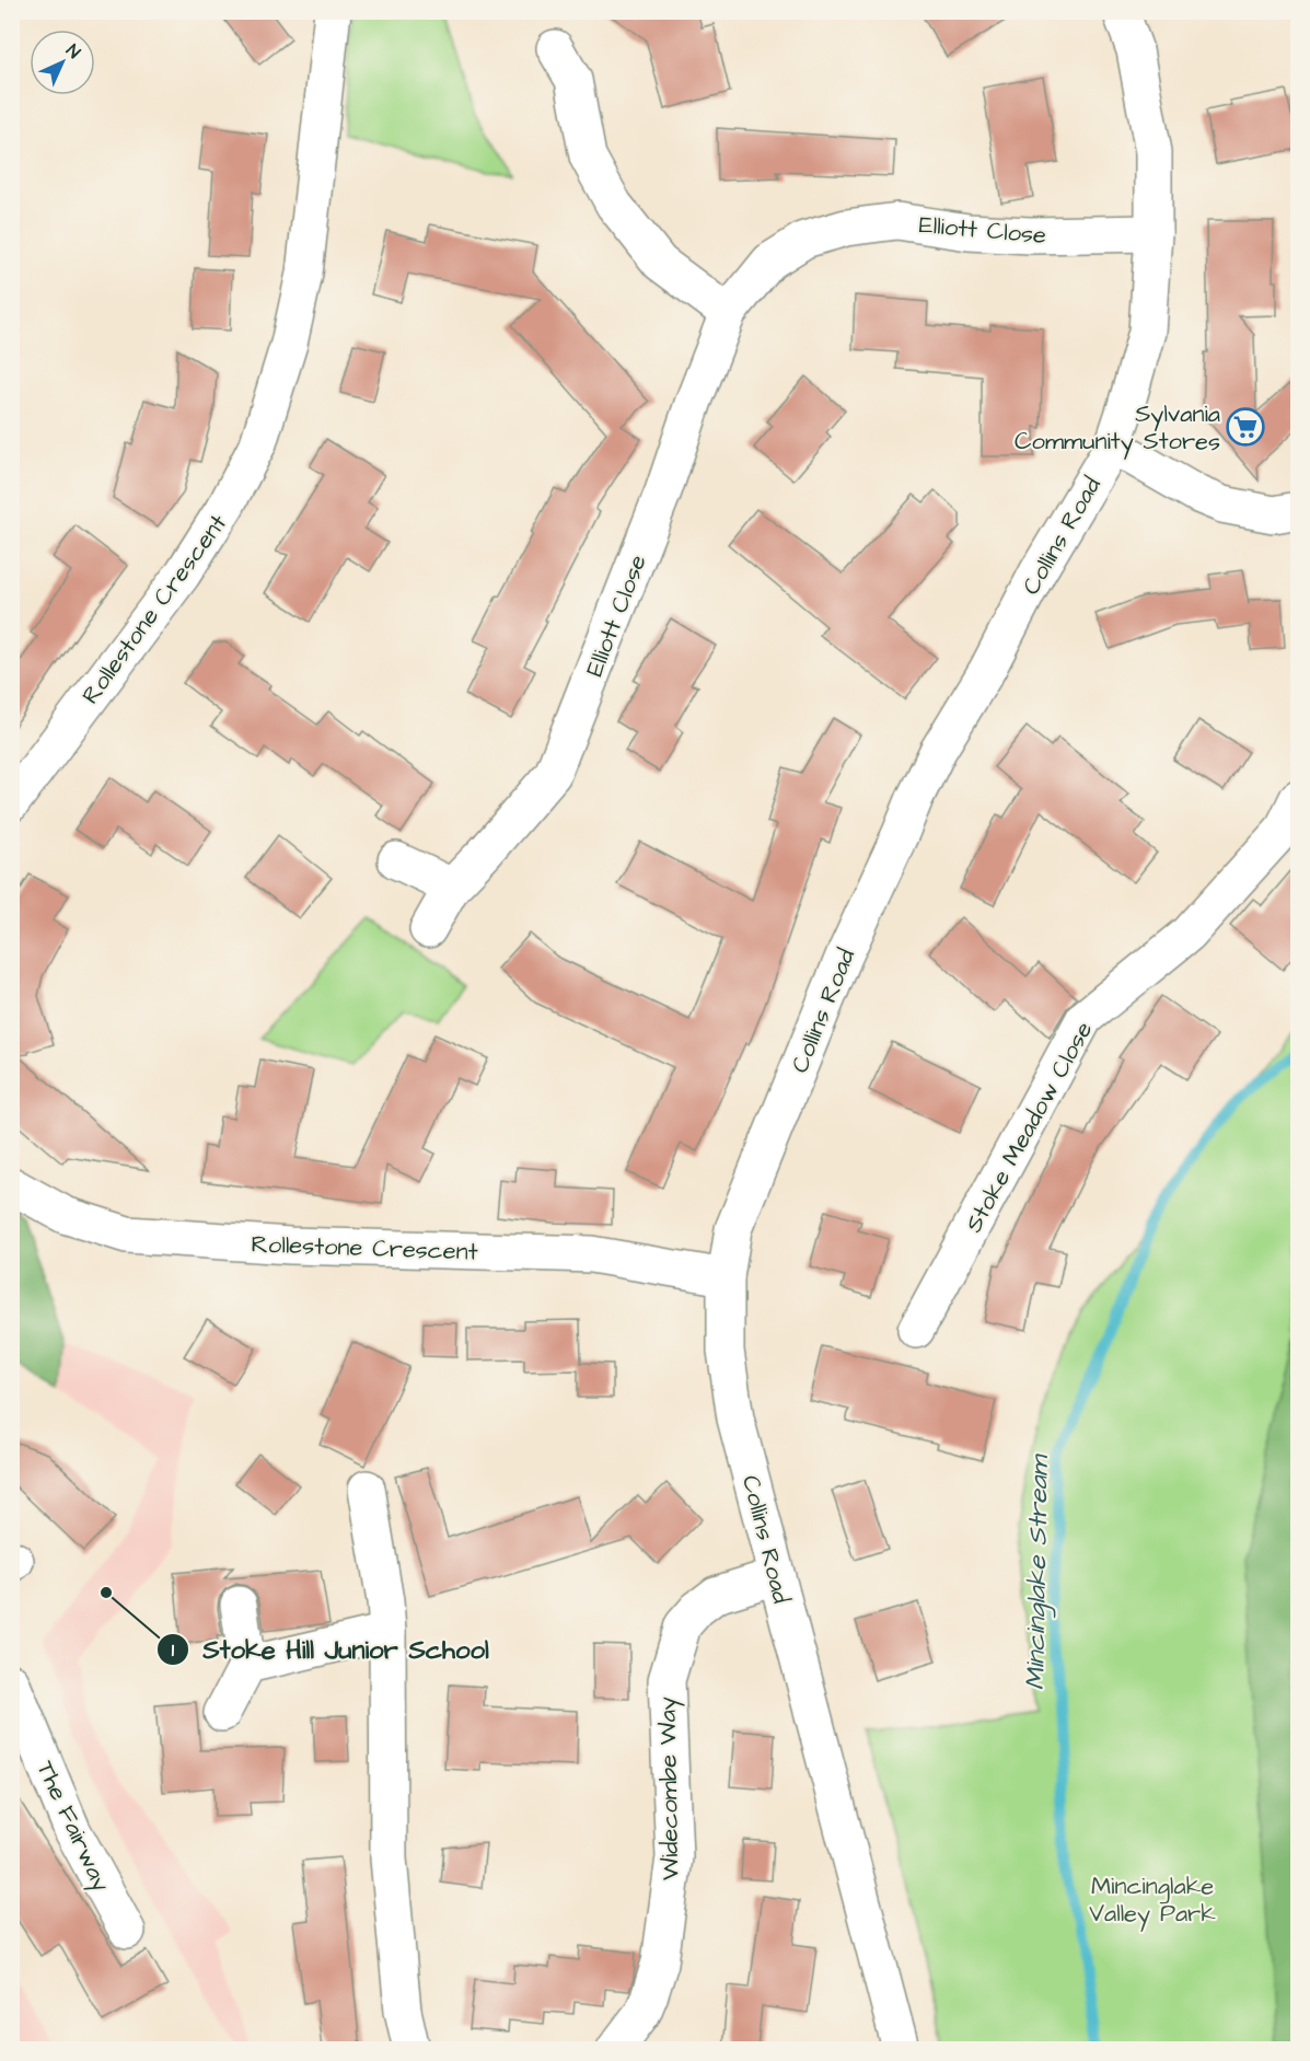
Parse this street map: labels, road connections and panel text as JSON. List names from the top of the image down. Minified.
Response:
{"streets":{"street":["Elliott Close","Collins Road","Rollestone Crescent","Stoke Meadow Close","Widecombe Way","The Fairway"]},"crossings":[["Elliott Close","Collins Road"],["Collins Road","Rollestone Crescent"],["Collins Road","Widecombe Way"]],"water":["Mincinglake Stream"],"parks":["Mincinglake Valley Park"],"places":{"supermarket":["Sylvania Community Stores"],"other":["Stoke Hill Junior School"]},"north":"top right"}
